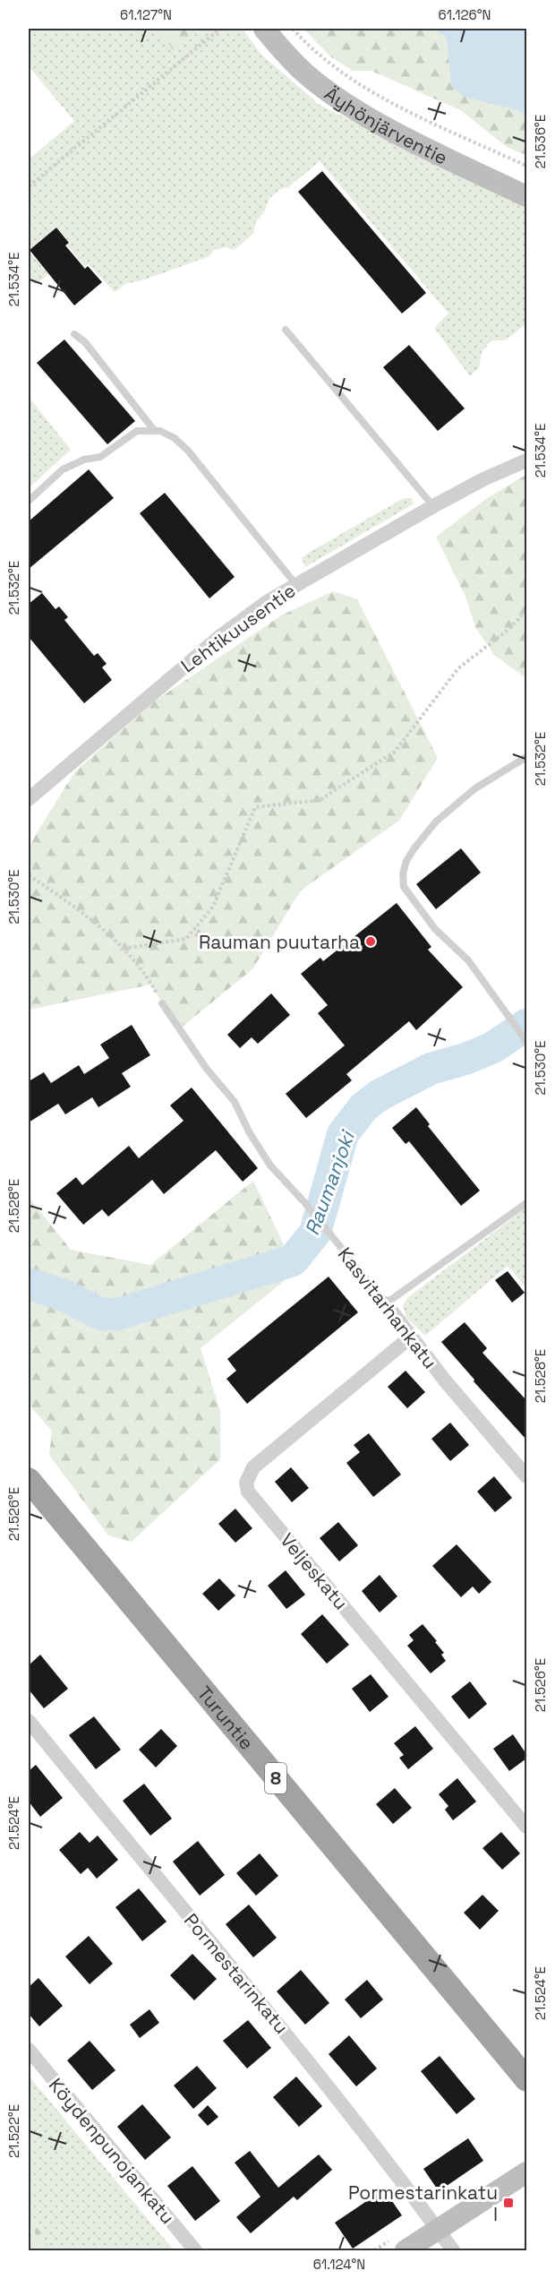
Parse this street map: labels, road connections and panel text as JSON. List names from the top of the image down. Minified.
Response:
{"streets":{"highway":["Turuntie","8"],"main road":["Äyhönjärventie"],"street":["Lehtikuusentie","Kasvitarhankatu","Veljeskatu","Pormestarinkatu","Köydenpunojankatu"]},"crossings":[["Kasvitarhankatu","Veljeskatu"]],"water":["Raumanjoki"],"places":{"other":["Rauman puutarha"],"transit":["Pormestarinkatu I"]},"coordinates":["61.127°N","61.126°N","21.536°E","21.534°E","21.532°E","21.530°E","21.528°E","21.526°E","21.524°E","21.522°E","61.124°N"]}
